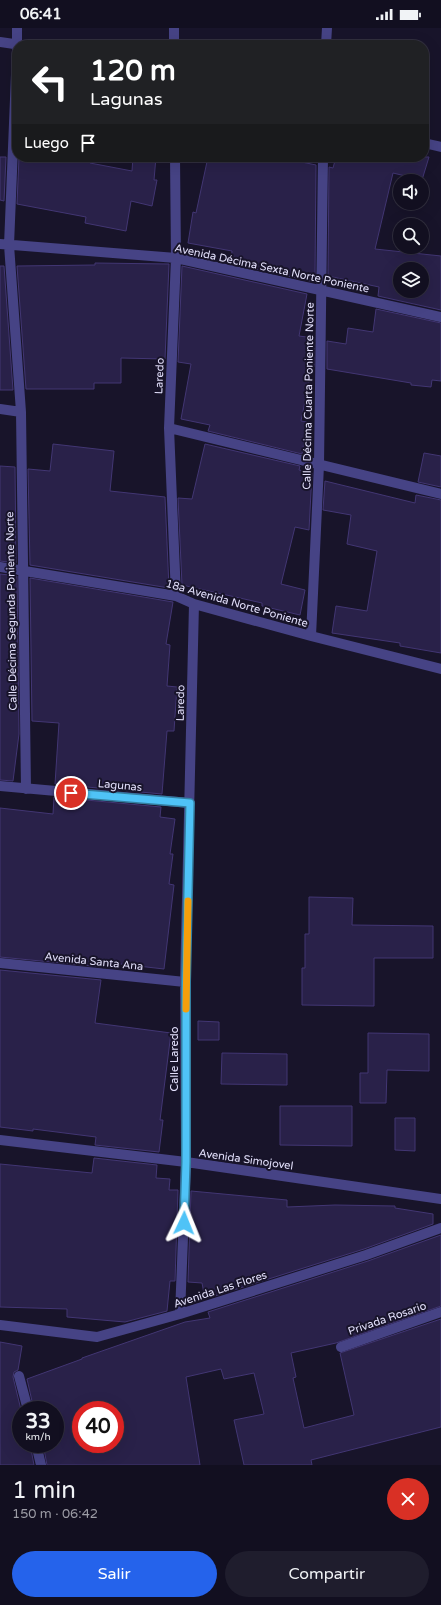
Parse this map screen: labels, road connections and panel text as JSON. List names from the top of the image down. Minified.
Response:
{"streets":{"street":["Avenida Décima Sexta Norte Poniente","Laredo","Calle Décima Cuarta Poniente Norte","18a Avenida Norte Poniente","Calle Décima Segunda Poniente Norte","Lagunas","Avenida Santa Ana","Calle Laredo","Avenida Simojovel","Avenida Las Flores","Privada Rosario"]},"crossings":[["Avenida Décima Sexta Norte Poniente","Laredo"],["Avenida Décima Sexta Norte Poniente","Calle Décima Cuarta Poniente Norte"],["Avenida Décima Sexta Norte Poniente","Calle Décima Segunda Poniente Norte"],["Laredo","18a Avenida Norte Poniente"],["Laredo","Lagunas"],["Laredo","Calle Laredo"],["Calle Décima Cuarta Poniente Norte","18a Avenida Norte Poniente"],["18a Avenida Norte Poniente","Calle Décima Segunda Poniente Norte"],["Calle Décima Segunda Poniente Norte","Lagunas"],["Lagunas","Calle Laredo"],["Avenida Santa Ana","Calle Laredo"],["Calle Laredo","Avenida Simojovel"],["Calle Laredo","Avenida Las Flores"]],"page":{"status":"06:41","turn":["120 m","Lagunas"],"then":"Luego","speed":"33 km/h","limit":"40","heading":["1 min","150 m · 06:42"],"buttons":["Salir","Compartir"]}}
